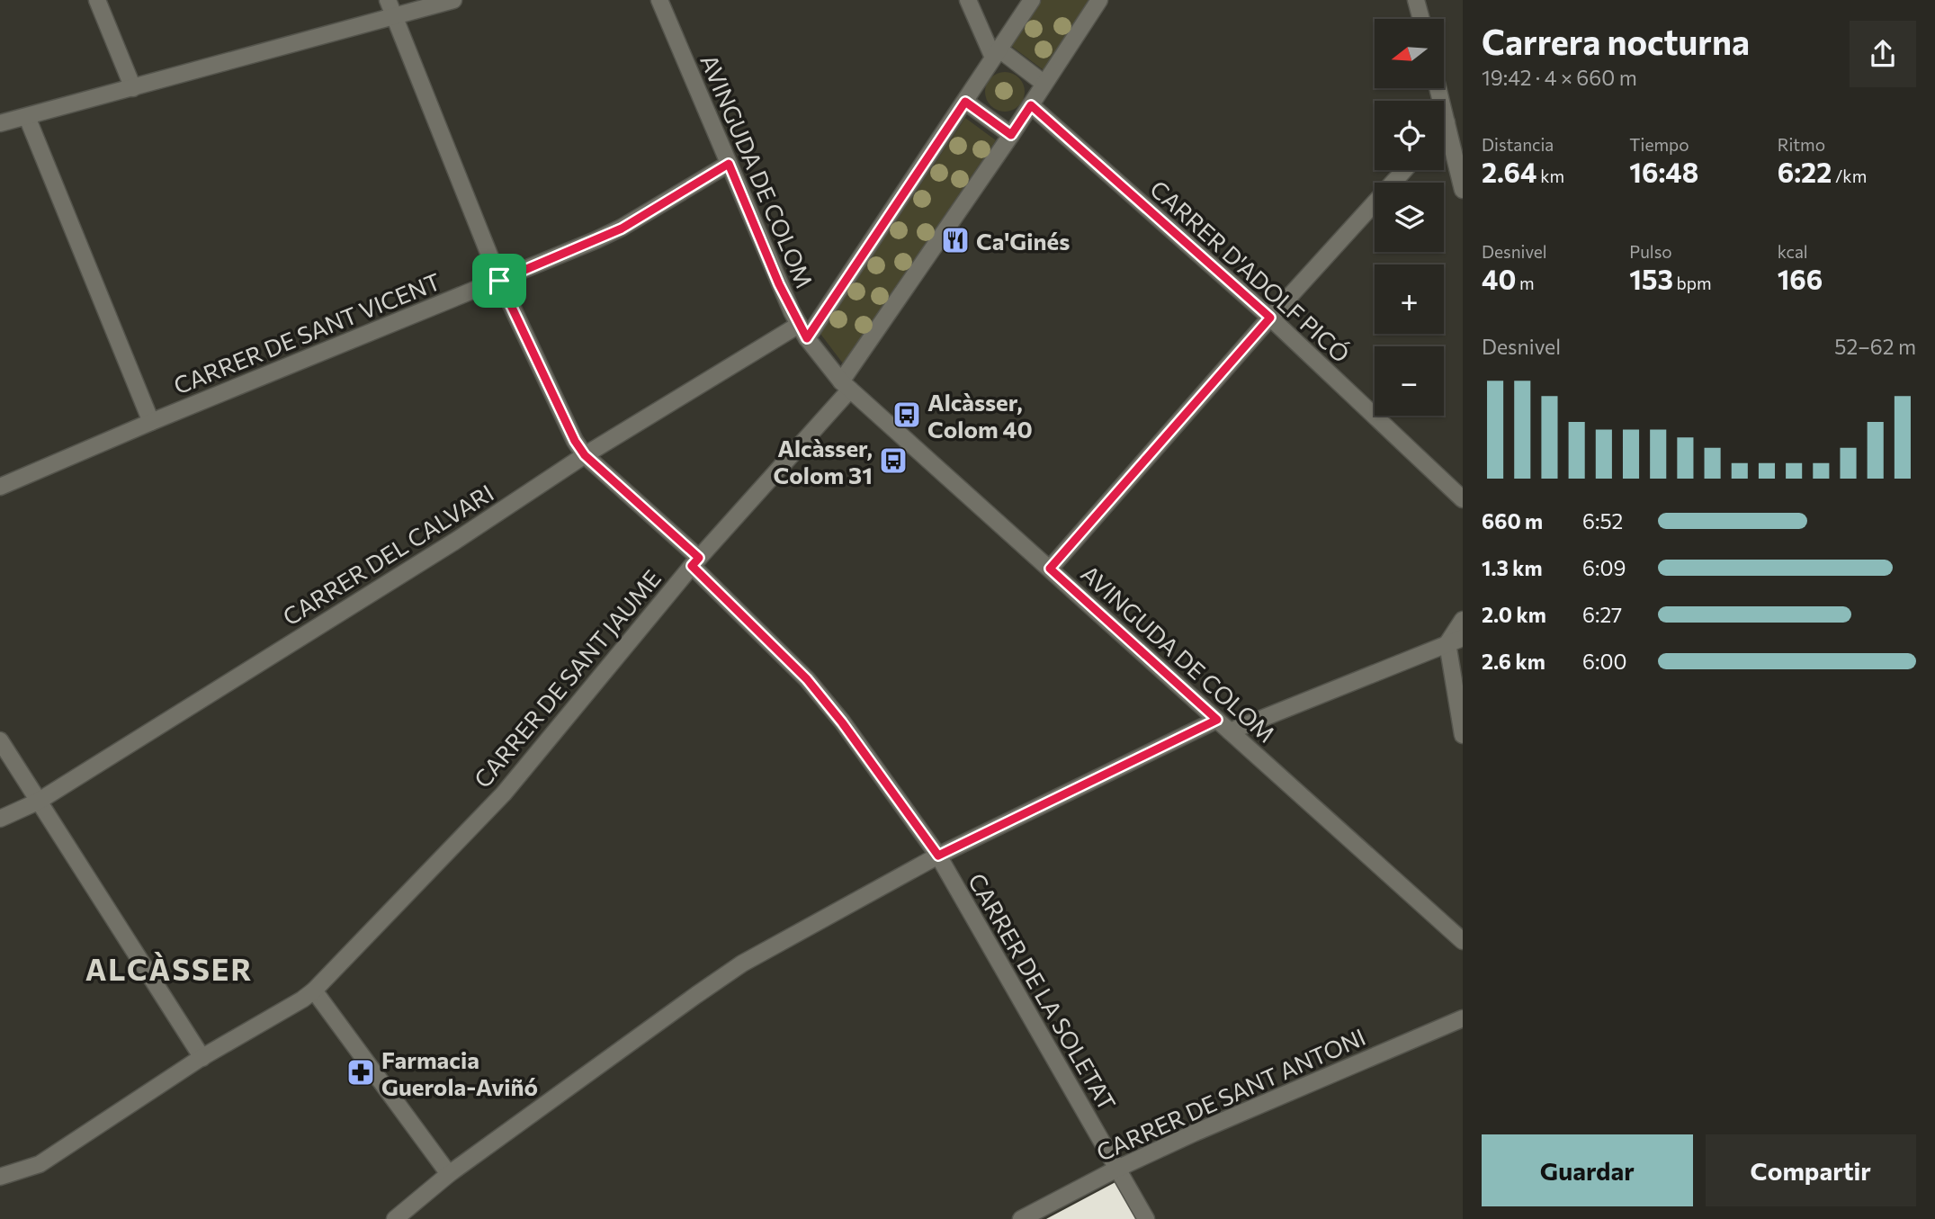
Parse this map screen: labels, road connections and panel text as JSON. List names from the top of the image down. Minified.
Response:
{"streets":{"street":["AVINGUDA DE COLOM","CARRER D'ADOLF PICÓ","CARRER DE SANT VICENT","CARRER DEL CALVARI","CARRER DE SANT JAUME","CARRER DE LA SOLETAT","CARRER DE SANT ANTONI"]},"crossings":[["AVINGUDA DE COLOM","CARRER DE SANT VICENT"],["AVINGUDA DE COLOM","CARRER DEL CALVARI"],["AVINGUDA DE COLOM","CARRER DE SANT JAUME"],["CARRER D'ADOLF PICÓ","CARRER DE SANT JAUME"],["CARRER DE SANT VICENT","CARRER DE LA SOLETAT"],["CARRER DEL CALVARI","CARRER DE LA SOLETAT"],["CARRER DE SANT JAUME","CARRER DE LA SOLETAT"],["CARRER DE LA SOLETAT","CARRER DE SANT ANTONI"]],"districts":["ALCÀSSER"],"places":{"restaurant":["Ca'Ginés"],"bus stop":["Alcàsser, Colom 40","Alcàsser, Colom 31"],"pharmacy":["Farmacia Guerola-Aviñó"]},"north":"left","page":{"heading":["Carrera nocturna","19:42 · 4 × 660 m"],"map_buttons":["+","−"],"stats":[["Distancia","2.64 km"],["Tiempo","16:48"],["Ritmo","6:22 /km"],["Desnivel","40 m"],["Pulso","153 bpm"],["kcal","166"]],"chart":["Desnivel","52–62 m"],"list":[{"name":"660 m","note":"6:52"},{"name":"1.3 km","note":"6:09"},{"name":"2.0 km","note":"6:27"},{"name":"2.6 km","note":"6:00"}],"buttons":["Guardar","Compartir"]}}
